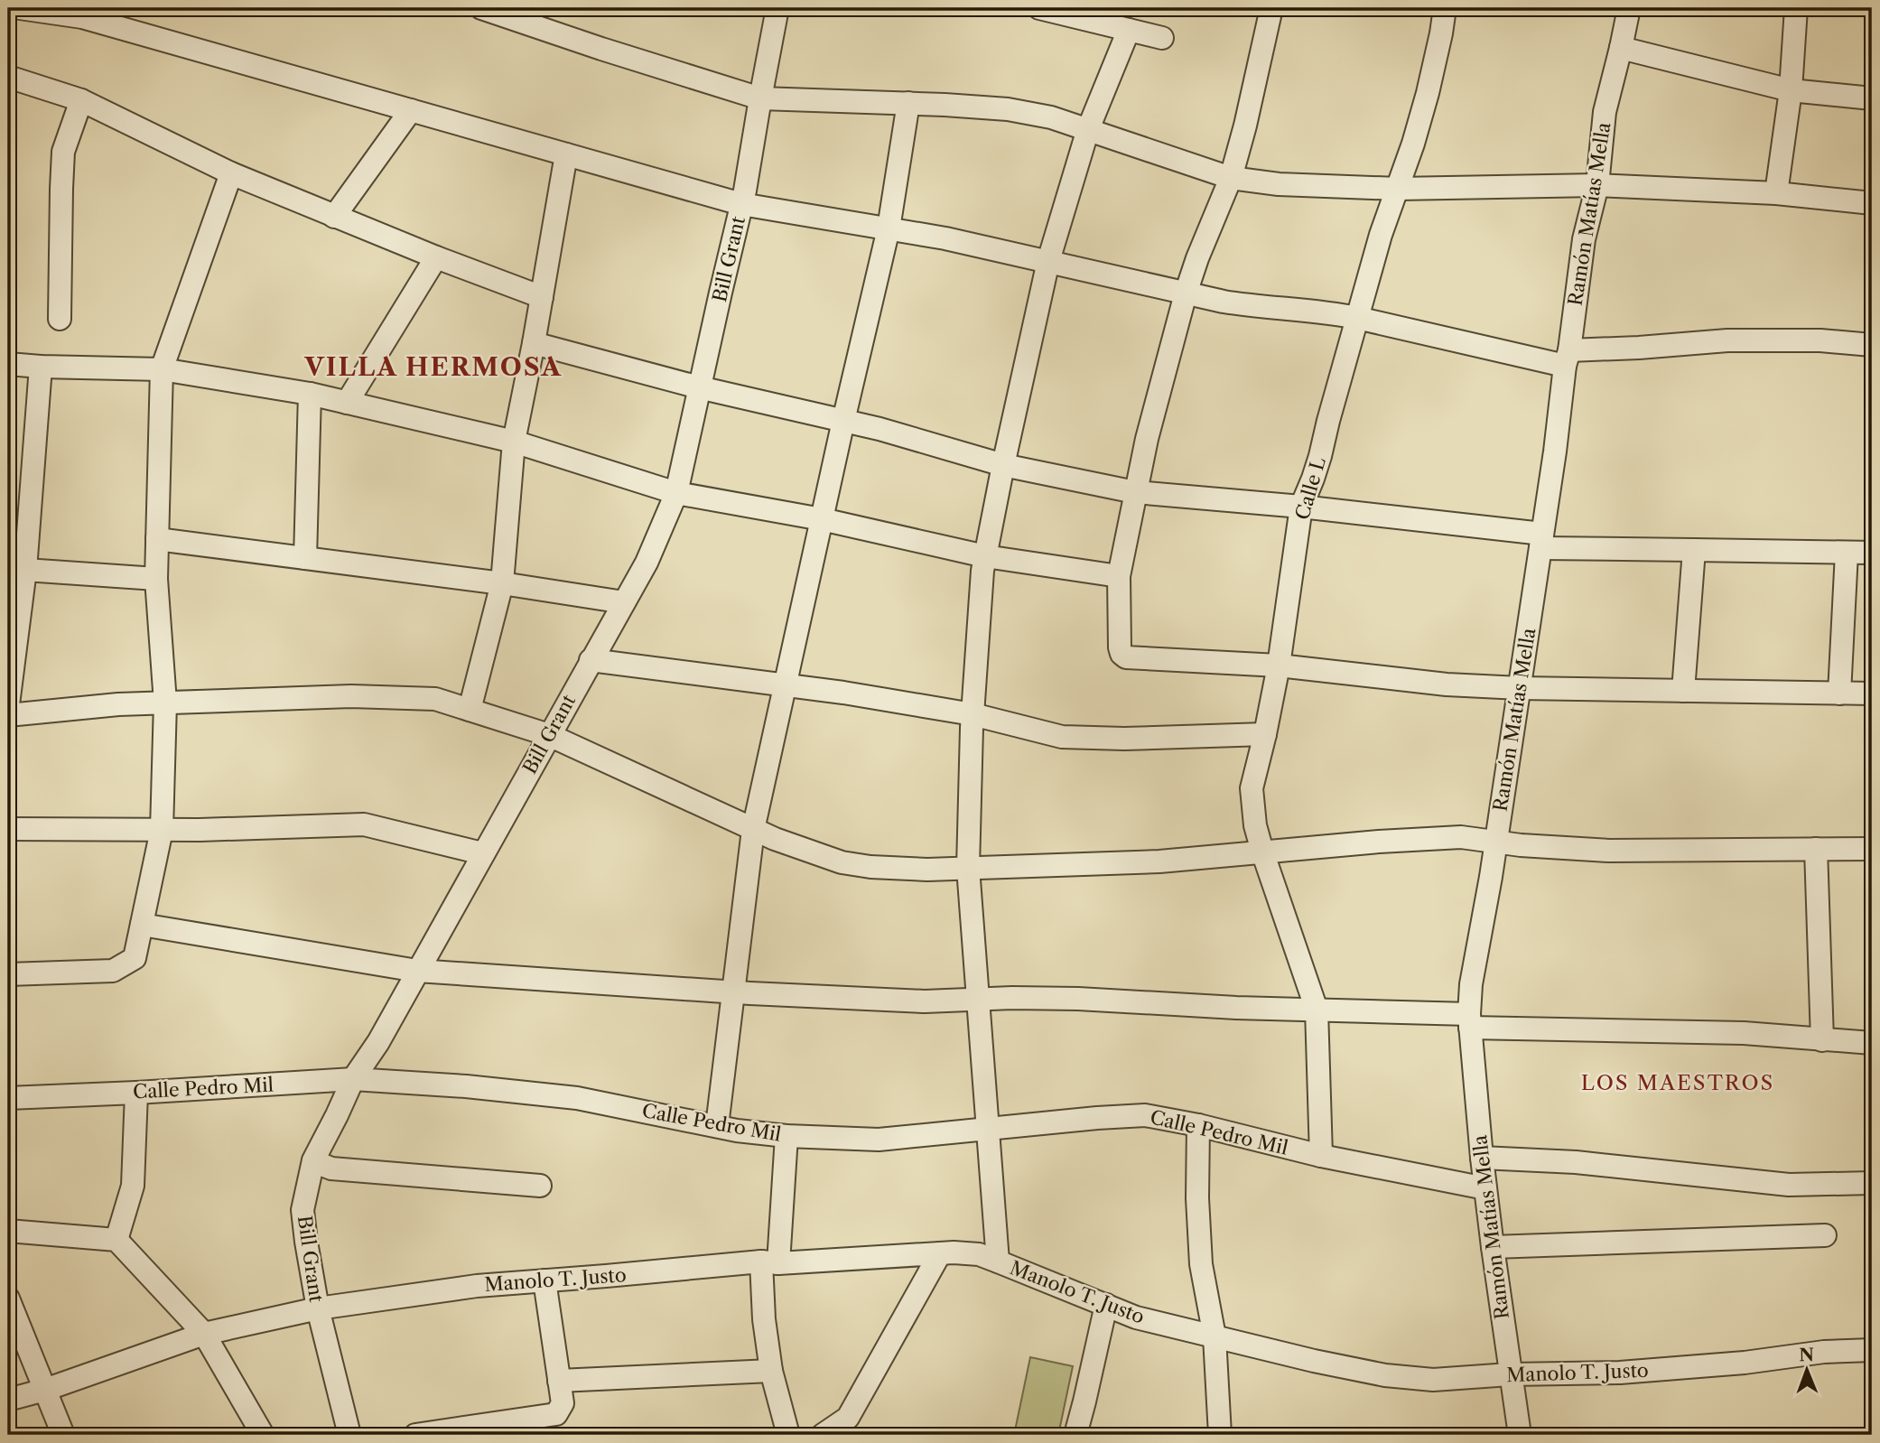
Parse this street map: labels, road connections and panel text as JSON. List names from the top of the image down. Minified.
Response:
{"streets":{"street":["Ramón Matías Mella","Bill Grant","Calle L","Calle Pedro Mil","Manolo T. Justo"]},"crossings":[["Ramón Matías Mella","Calle Pedro Mil"],["Ramón Matías Mella","Manolo T. Justo"],["Bill Grant","Calle Pedro Mil"],["Bill Grant","Manolo T. Justo"],["Calle L","Calle Pedro Mil"]],"districts":["VILLA HERMOSA","LOS MAESTROS"],"north":"top"}
